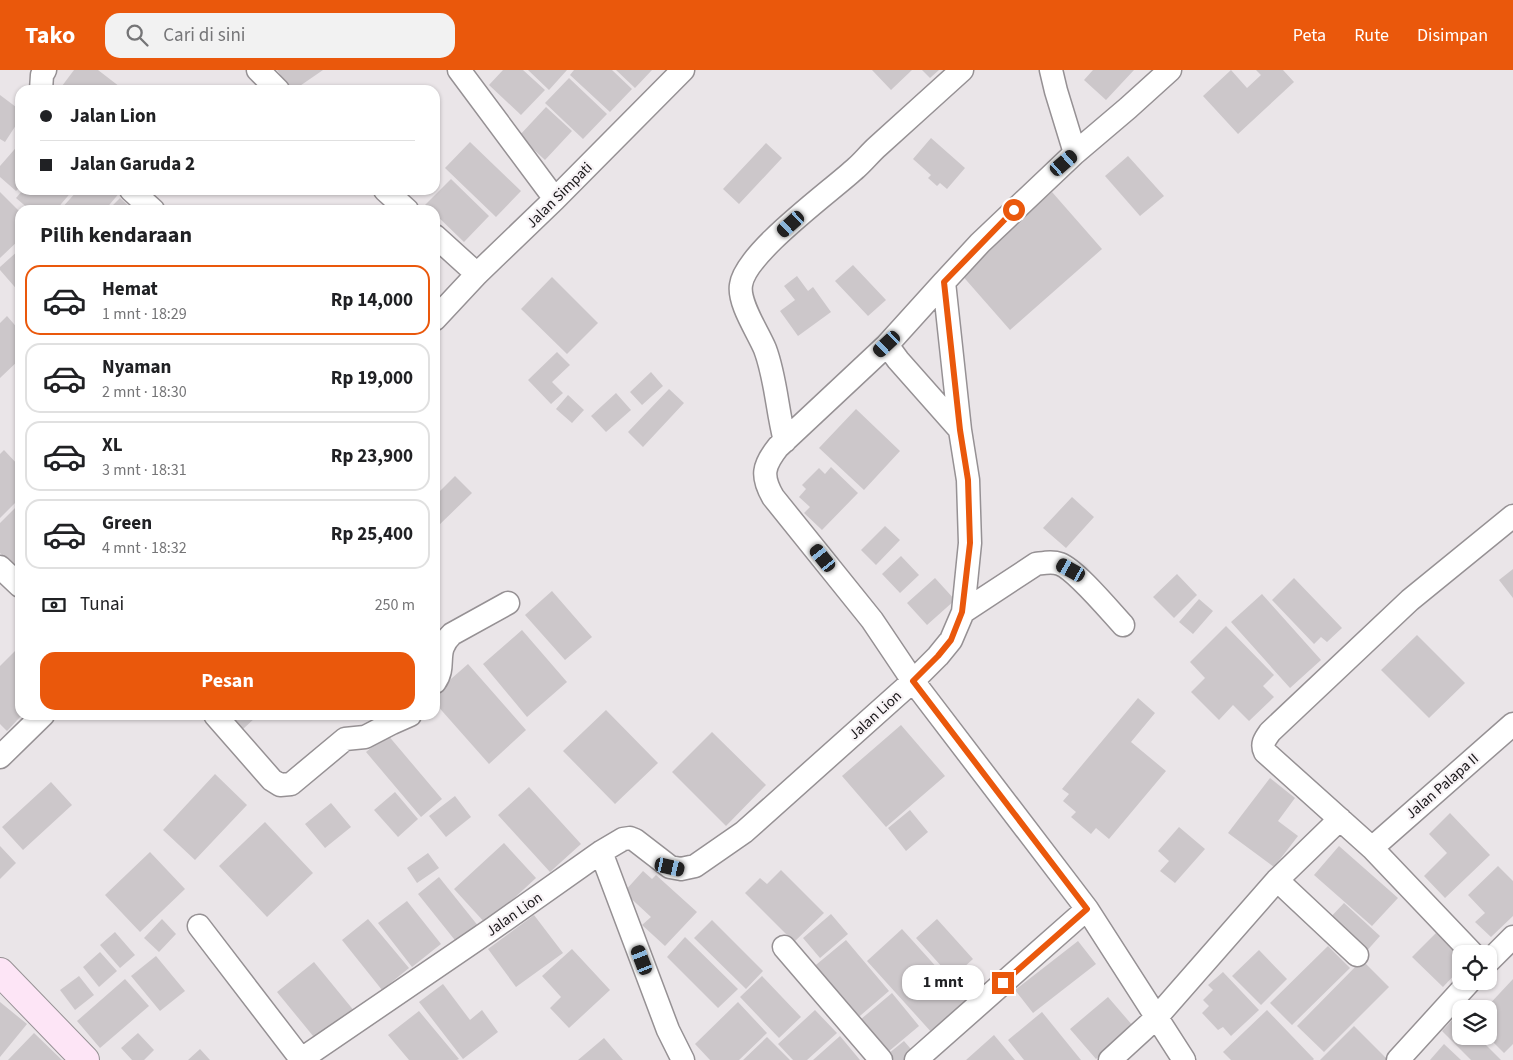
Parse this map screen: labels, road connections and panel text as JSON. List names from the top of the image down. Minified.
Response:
{"streets":{"street":["Jalan Simpati","Jalan Lion","Jalan Palapa II"]},"page":{"header":"Tako","search":"Cari di sini","nav":["Peta","Rute","Disimpan"],"banner":["Jalan Lion","Jalan Garuda 2"],"heading":"Pilih kendaraan","list":[{"name":"Hemat","note":"1 mnt · 18:29","value":"Rp 14,000"},{"name":"Nyaman","note":"2 mnt · 18:30","value":"Rp 19,000"},{"name":"XL","note":"3 mnt · 18:31","value":"Rp 23,900"},{"name":"Green","note":"4 mnt · 18:32","value":"Rp 25,400"}],"pay":["Tunai","250 m"],"buttons":"Pesan","bubble":"1 mnt"}}
